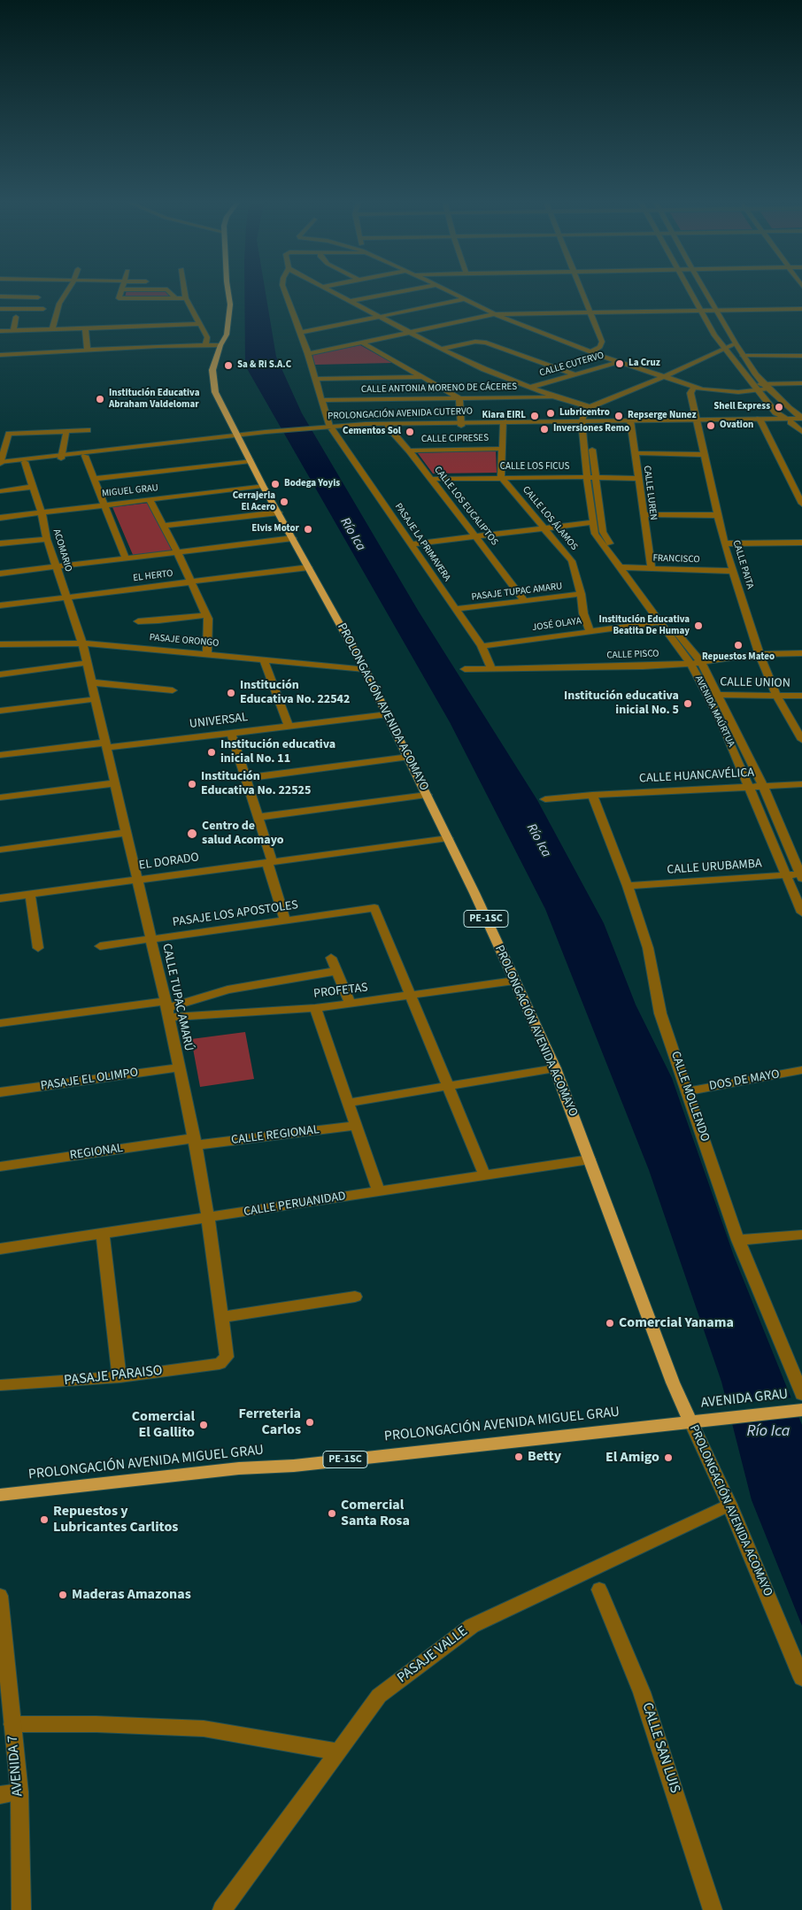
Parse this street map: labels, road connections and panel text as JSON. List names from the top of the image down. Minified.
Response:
{"streets":{"main road":["PROLONGACIÓN AVENIDA ACOMAYO","PE-1SC","AVENIDA GRAU","PROLONGACIÓN AVENIDA MIGUEL GRAU"],"street":["CALLE CUTERVO","CALLE ANTONIA MORENO DE CÁCERES","PROLONGACIÓN AVENIDA CUTERVO","CALLE CIPRESES","CALLE LOS FICUS","MIGUEL GRAU","CALLE LUREN","CALLE LOS EUCALIPTOS","CALLE LOS ÁLAMOS","PASAJE LA PRIMAVERA","ACOMARIO","FRANCISCO","CALLE PAITA","EL HERTO","PASAJE TUPAC AMARU","JOSÉ OLAYA","PASAJE ORONGO","CALLE PISCO","CALLE UNION","AVENIDA MAÚRTUA","UNIVERSAL","CALLE HUANCAVÉLICA","EL DORADO","CALLE URUBAMBA","PASAJE LOS APOSTOLES","PROFETAS","CALLE TUPAC AMARÚ","PASAJE EL OLIMPO","DOS DE MAYO","CALLE MOLLENDO","CALLE REGIONAL","REGIONAL","CALLE PERUANIDAD","PASAJE PARAISO","PASAJE VALLE","CALLE SAN LUIS","AVENIDA 7"]},"crossings":[["CALLE ANTONIA MORENO DE CÁCERES","PASAJE LA PRIMAVERA"],["PROLONGACIÓN AVENIDA CUTERVO","CALLE LUREN"],["PROLONGACIÓN AVENIDA CUTERVO","CALLE LOS EUCALIPTOS"],["PROLONGACIÓN AVENIDA CUTERVO","PASAJE LA PRIMAVERA"],["PROLONGACIÓN AVENIDA CUTERVO","ACOMARIO"],["PROLONGACIÓN AVENIDA CUTERVO","CALLE PAITA"],["PROLONGACIÓN AVENIDA CUTERVO","PROLONGACIÓN AVENIDA ACOMAYO"],["PROLONGACIÓN AVENIDA CUTERVO","AVENIDA MAÚRTUA"],["CALLE CIPRESES","CALLE LOS EUCALIPTOS"],["CALLE LOS FICUS","CALLE LUREN"],["CALLE LOS FICUS","CALLE LOS EUCALIPTOS"],["CALLE LOS FICUS","CALLE LOS ÁLAMOS"],["CALLE LOS FICUS","AVENIDA MAÚRTUA"],["MIGUEL GRAU","ACOMARIO"],["MIGUEL GRAU","PROLONGACIÓN AVENIDA ACOMAYO"],["CALLE LUREN","FRANCISCO"],["CALLE LOS EUCALIPTOS","PASAJE TUPAC AMARU"],["CALLE LOS ÁLAMOS","PASAJE TUPAC AMARU"],["CALLE LOS ÁLAMOS","JOSÉ OLAYA"],["PASAJE LA PRIMAVERA","PASAJE TUPAC AMARU"],["PASAJE LA PRIMAVERA","JOSÉ OLAYA"],["PASAJE LA PRIMAVERA","CALLE PISCO"],["ACOMARIO","EL HERTO"],["ACOMARIO","PASAJE ORONGO"],["ACOMARIO","CALLE TUPAC AMARÚ"],["FRANCISCO","CALLE PAITA"],["FRANCISCO","AVENIDA MAÚRTUA"],["CALLE PAITA","CALLE PISCO"],["CALLE PAITA","CALLE UNION"],["EL HERTO","PROLONGACIÓN AVENIDA ACOMAYO"],["JOSÉ OLAYA","AVENIDA MAÚRTUA"],["PASAJE ORONGO","PROLONGACIÓN AVENIDA ACOMAYO"],["PASAJE ORONGO","CALLE TUPAC AMARÚ"],["CALLE PISCO","AVENIDA MAÚRTUA"],["CALLE UNION","AVENIDA MAÚRTUA"],["PROLONGACIÓN AVENIDA ACOMAYO","UNIVERSAL"],["PROLONGACIÓN AVENIDA ACOMAYO","EL DORADO"],["PROLONGACIÓN AVENIDA ACOMAYO","PROFETAS"],["PROLONGACIÓN AVENIDA ACOMAYO","CALLE PERUANIDAD"],["PROLONGACIÓN AVENIDA ACOMAYO","AVENIDA GRAU"],["PROLONGACIÓN AVENIDA ACOMAYO","PROLONGACIÓN AVENIDA MIGUEL GRAU"],["PROLONGACIÓN AVENIDA ACOMAYO","PASAJE VALLE"],["AVENIDA MAÚRTUA","CALLE HUANCAVÉLICA"],["AVENIDA MAÚRTUA","CALLE URUBAMBA"],["UNIVERSAL","CALLE TUPAC AMARÚ"],["EL DORADO","CALLE TUPAC AMARÚ"],["CALLE URUBAMBA","CALLE MOLLENDO"],["PASAJE LOS APOSTOLES","PROFETAS"],["PASAJE LOS APOSTOLES","CALLE TUPAC AMARÚ"],["PROFETAS","CALLE TUPAC AMARÚ"],["CALLE TUPAC AMARÚ","PASAJE EL OLIMPO"],["CALLE TUPAC AMARÚ","CALLE REGIONAL"],["CALLE TUPAC AMARÚ","REGIONAL"],["CALLE TUPAC AMARÚ","CALLE PERUANIDAD"],["CALLE TUPAC AMARÚ","PASAJE PARAISO"],["DOS DE MAYO","CALLE MOLLENDO"],["CALLE REGIONAL","REGIONAL"],["AVENIDA GRAU","PROLONGACIÓN AVENIDA MIGUEL GRAU"]],"water":["Río Ica"],"places":["La Cruz","Sa & Ri S.A.C","Institución Educativa Abraham Valdelomar","Shell Express","Lubricentro","Kiara EIRL","Repserge Nunez","Ovation","Inversiones Remo","Cementos Sol","Bodega Yoyis","Cerrajeria El Acero","Elvis Motor","Institución Educativa Beatita De Humay","Repuestos Mateo","Institución Educativa No. 22542","Institución educativa inicial No. 5","Institución educativa inicial No. 11","Institución Educativa No. 22525","Centro de salud Acomayo","Comercial Yanama","Ferreteria Carlos","Comercial El Gallito","Betty","El Amigo","Comercial Santa Rosa","Repuestos y Lubricantes Carlitos","Maderas Amazonas"]}
